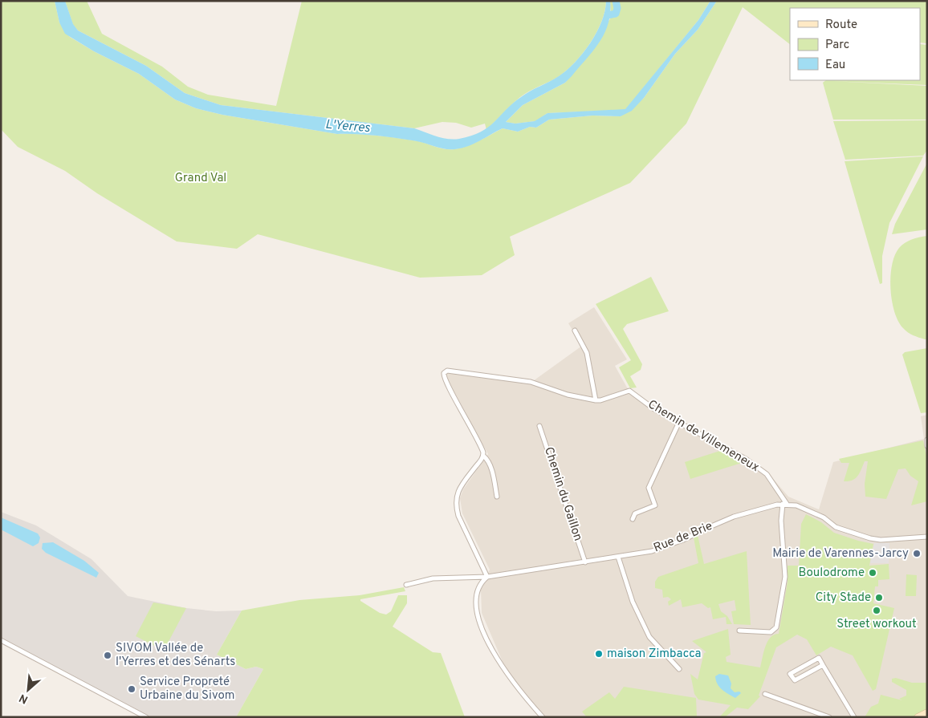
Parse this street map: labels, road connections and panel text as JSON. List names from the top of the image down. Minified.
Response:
{"streets":{"street":["Chemin de Villemeneux","Chemin du Gaillon","Rue de Brie"]},"crossings":[["Chemin de Villemeneux","Rue de Brie"],["Chemin du Gaillon","Rue de Brie"]],"water":["L'Yerres"],"parks":["Grand Val"],"places":["Mairie de Varennes-Jarcy","Boulodrome","City Stade","Street workout","maison Zimbacca","SIVOM Vallée de l'Yerres et des Sénarts","Service Propreté Urbaine du Sivom"],"legend":["Route","Parc","Eau"],"north":"bottom left"}
